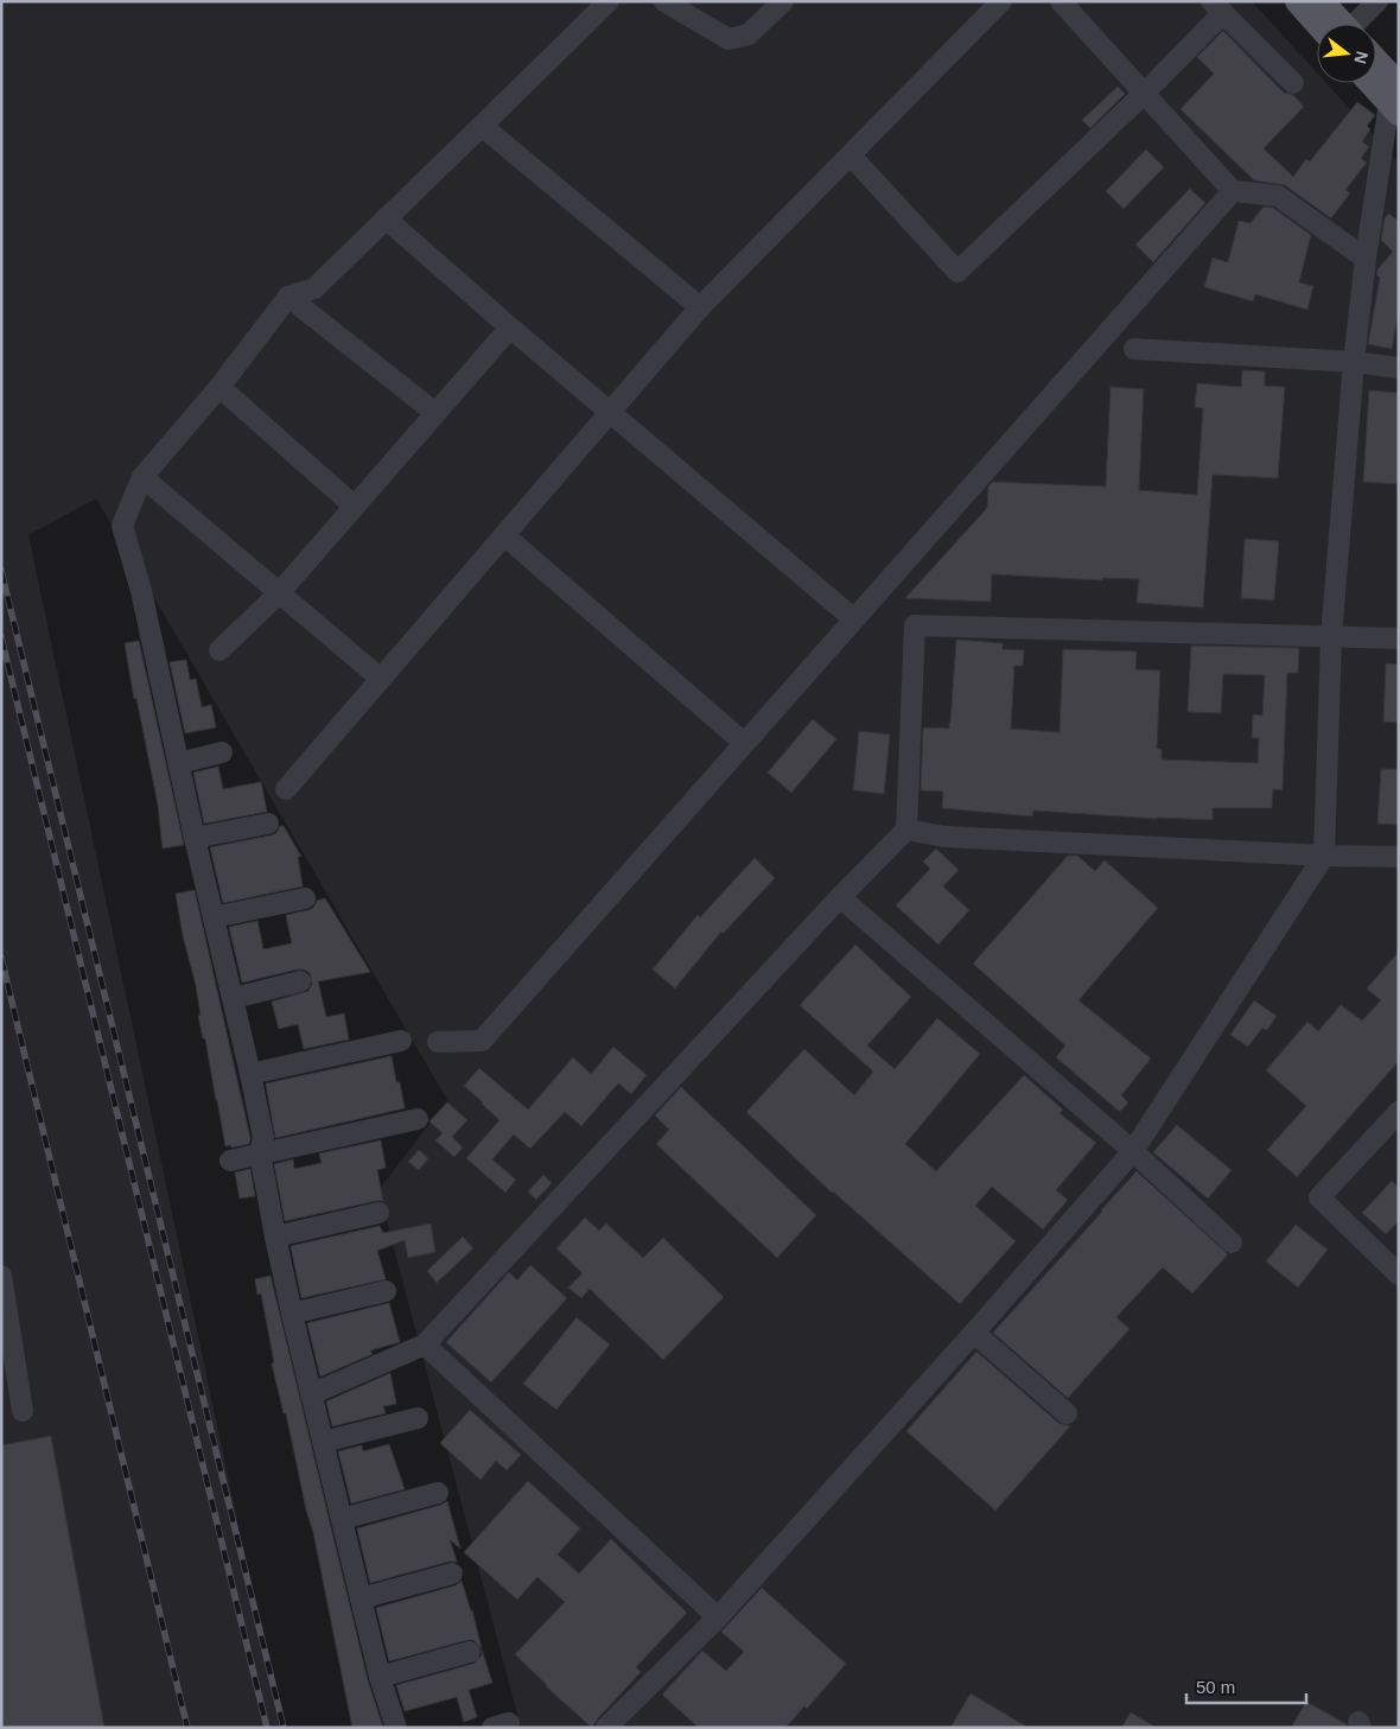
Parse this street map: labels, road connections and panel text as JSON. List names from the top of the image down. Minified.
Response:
{"scale_bar":"50 m","north":"right"}
